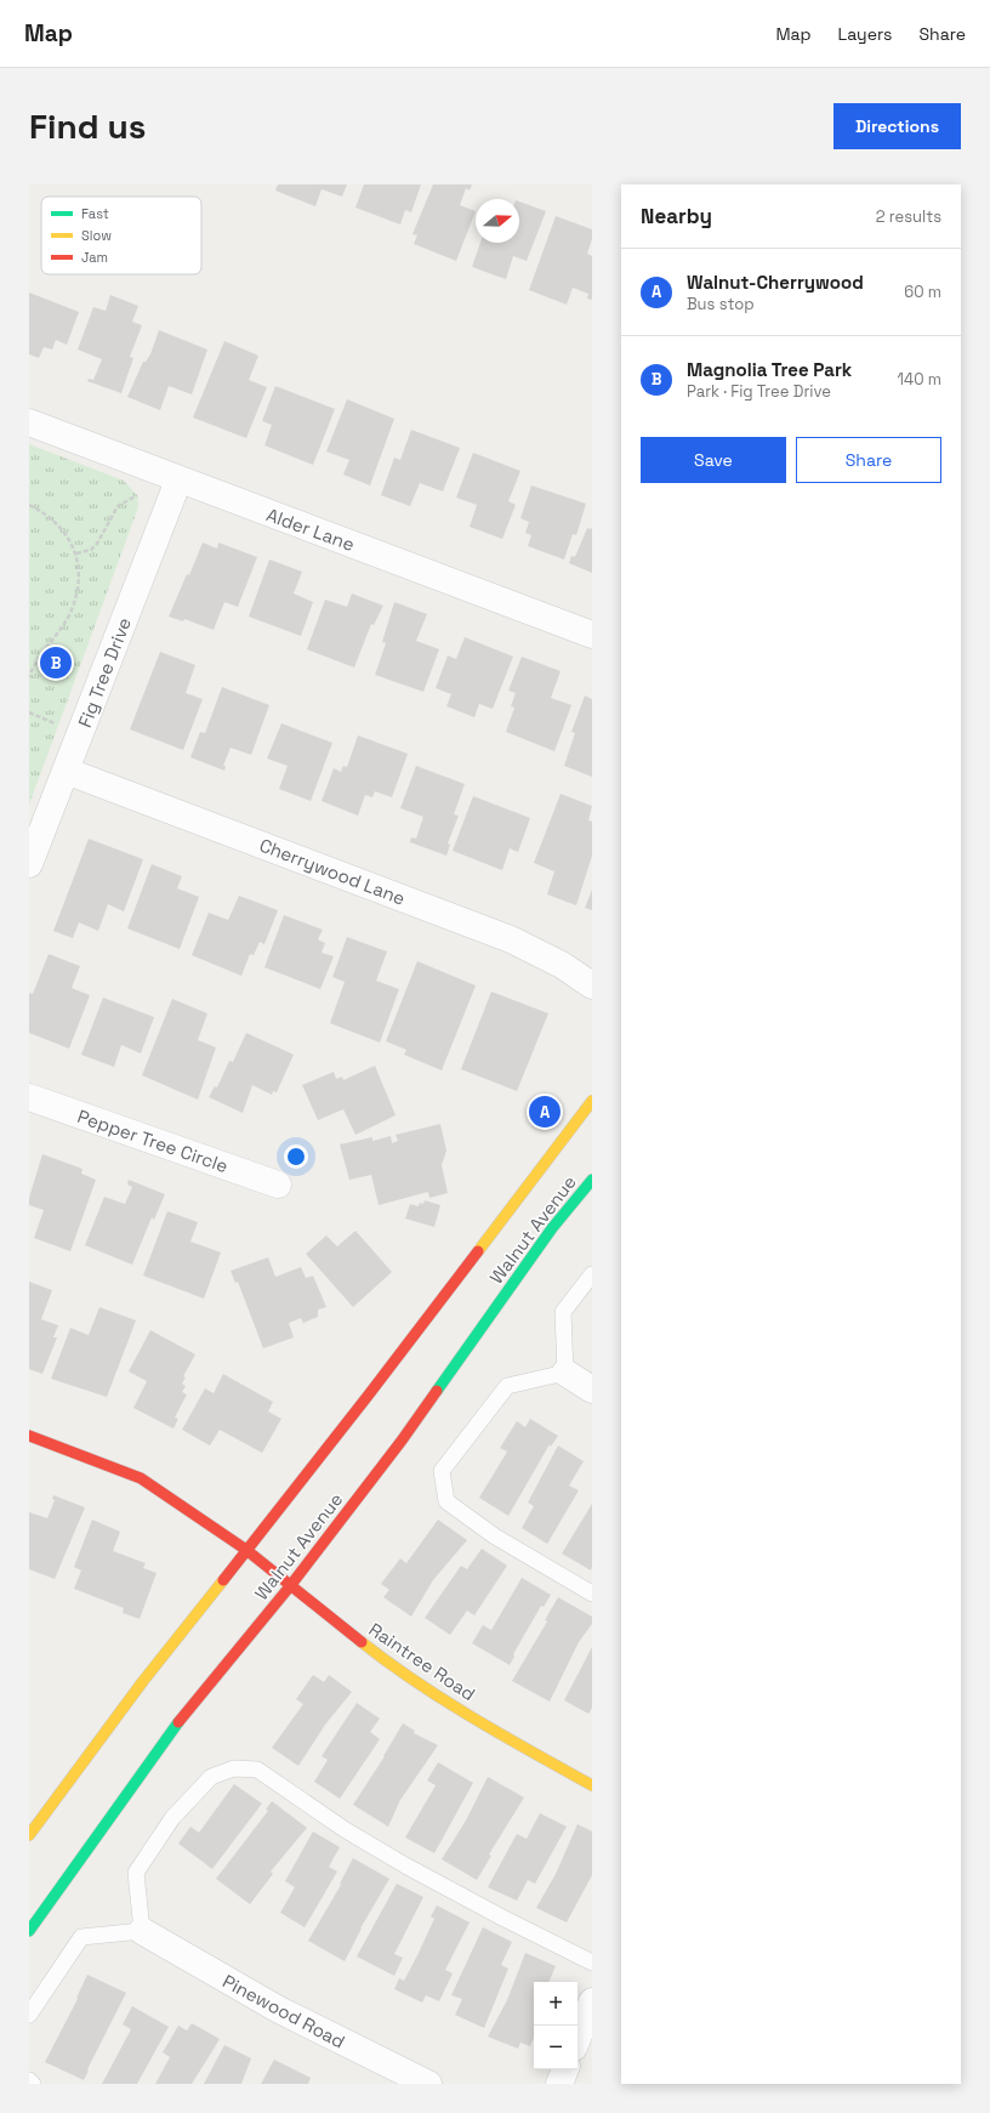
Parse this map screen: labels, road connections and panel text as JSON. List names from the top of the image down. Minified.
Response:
{"streets":{"main road":["Walnut Avenue","Raintree Road"],"street":["Alder Lane","Fig Tree Drive","Cherrywood Lane","Pepper Tree Circle","Pinewood Road"]},"crossings":[["Alder Lane","Fig Tree Drive"],["Fig Tree Drive","Cherrywood Lane"],["Walnut Avenue","Raintree Road"]],"legend":["Fast","Slow","Jam"],"north":"right","page":{"header":"Map","nav":["Map","Layers","Share"],"buttons":["Directions",["Save","Share"]],"title":"Find us","heading":["Nearby","2 results"],"list":[{"mark":"A","name":"Walnut-Cherrywood","note":"Bus stop","value":"60 m"},{"mark":"B","name":"Magnolia Tree Park","note":"Park · Fig Tree Drive","value":"140 m"}],"pins":["B","A"],"map_buttons":["+","−"]}}
